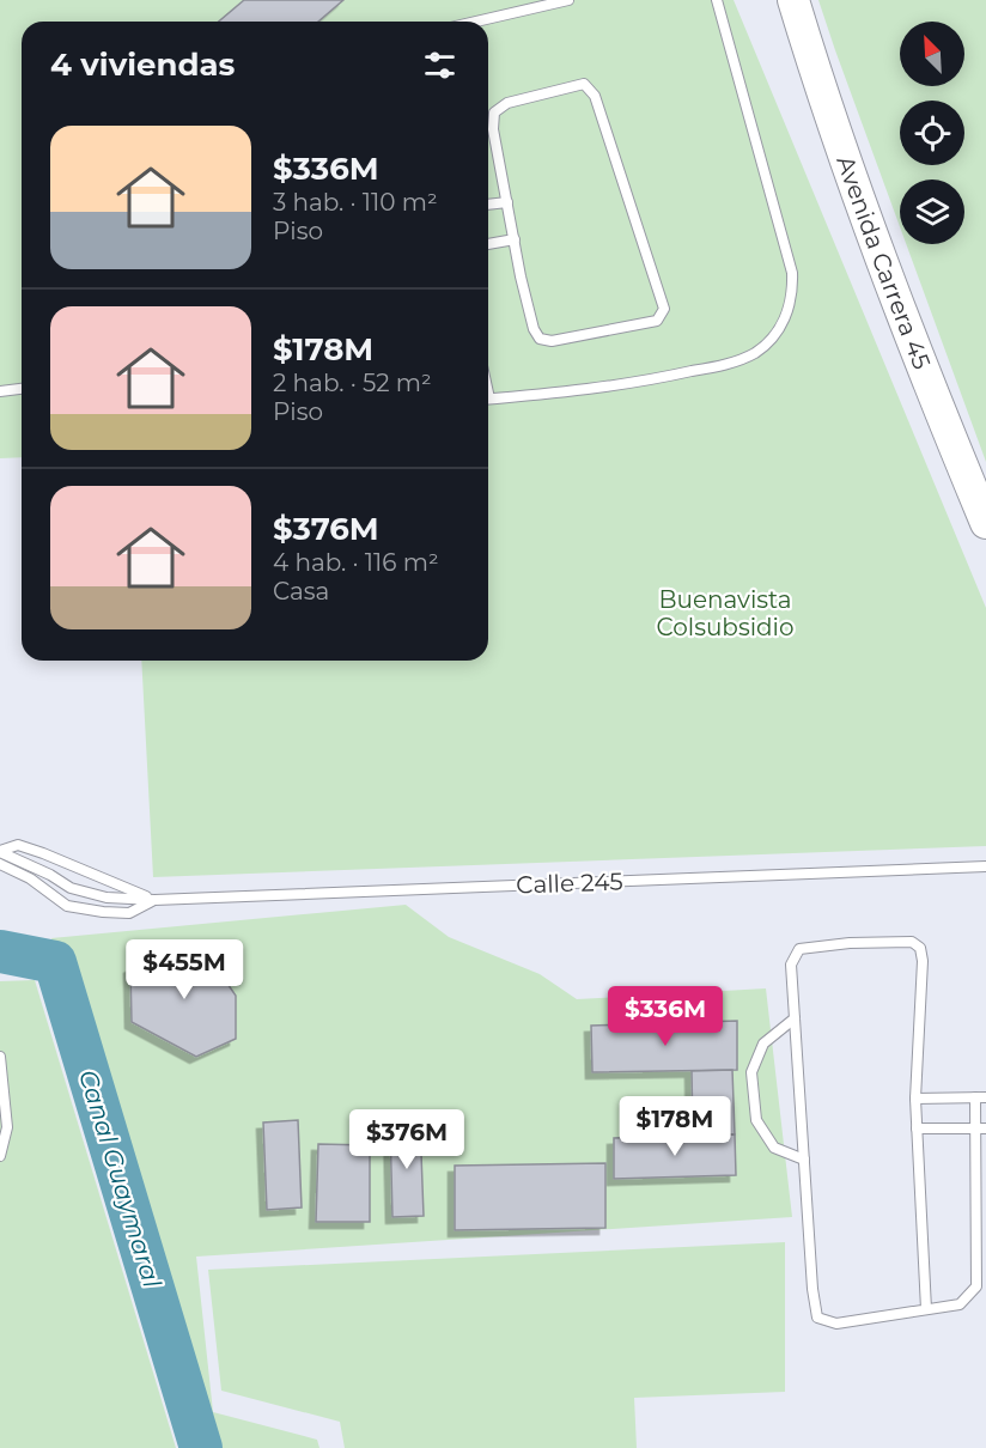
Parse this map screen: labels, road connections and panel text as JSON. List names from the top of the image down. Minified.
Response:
{"streets":{"highway":["Avenida Carrera 45"],"lane":["Calle 245"]},"water":["Canal Guaymaral"],"parks":["Buenavista Colsubsidio"],"north":"top left","page":{"heading":"4 viviendas","list":[{"name":"$336M","note":"3 hab. · 110 m² · Piso"},{"name":"$178M","note":"2 hab. · 52 m² · Piso"},{"name":"$376M","note":"4 hab. · 116 m² · Casa"}],"price":["$455M","$336M","$178M","$376M"]}}
